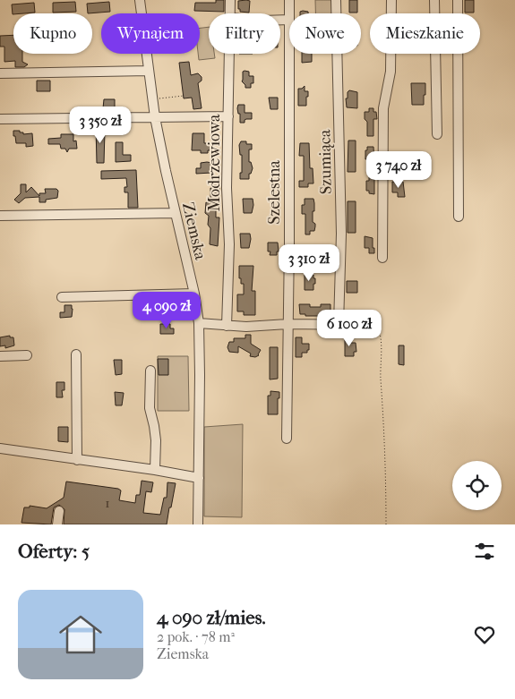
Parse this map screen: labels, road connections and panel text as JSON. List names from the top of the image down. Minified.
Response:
{"streets":{"street":["Szumiąca","Modrzewiowa","Szelestna","Ziemska"]},"house_numbers":["1"],"page":{"chip":["Kupno","Wynajem","Filtry","Nowe","Mieszkanie"],"price":["3 350 zł","3 740 zł","3 310 zł","4 090 zł","6 100 zł"],"heading":"Oferty: 5","list":[{"name":"4 090 zł/mies.","note":"2 pok. · 78 m² · Ziemska"}]}}
